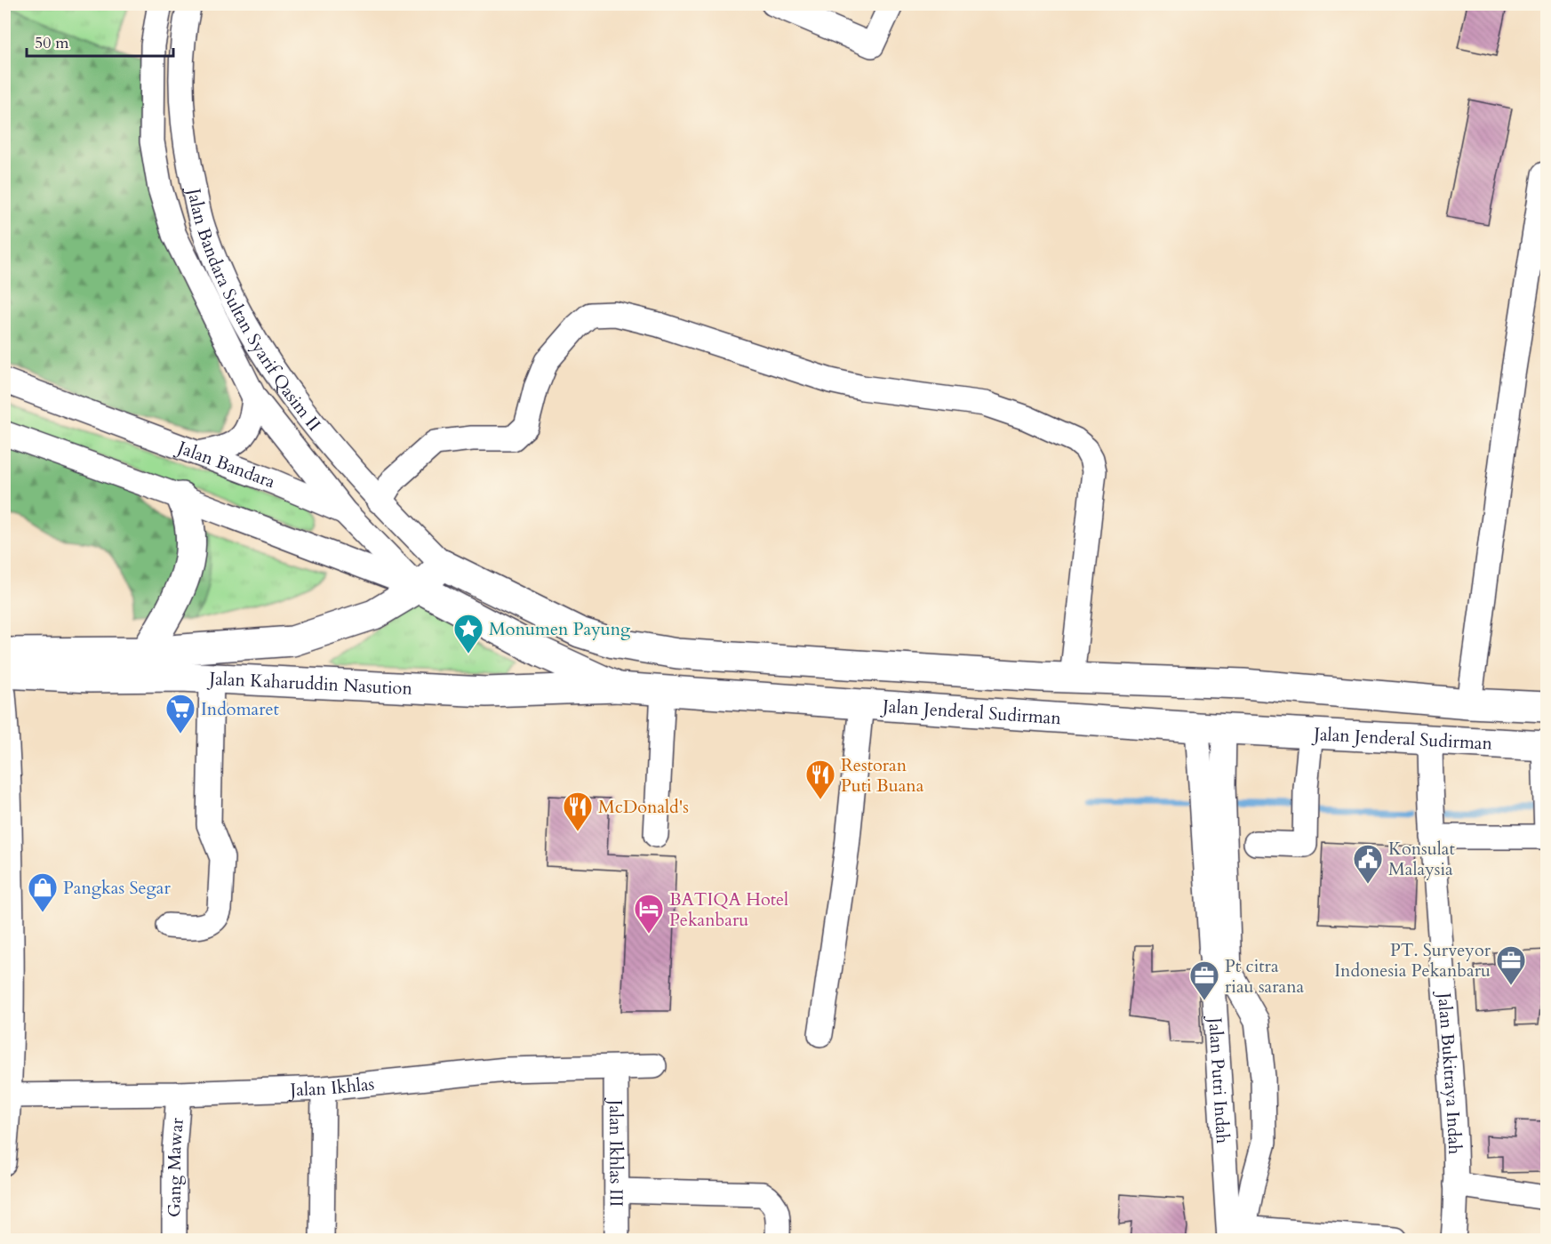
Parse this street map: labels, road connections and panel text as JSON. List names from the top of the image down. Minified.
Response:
{"streets":{"main road":["Jalan Kaharuddin Nasution","Jalan Jenderal Sudirman"],"street":["Jalan Bandara Sultan Syarif Qasim II","Jalan Bandara","Jalan Bukitraya Indah","Jalan Putri Indah","Jalan Ikhlas","Jalan Ikhlas III","Gang Mawar"]},"crossings":[["Jalan Bandara Sultan Syarif Qasim II","Jalan Bandara"],["Jalan Bandara Sultan Syarif Qasim II","Jalan Kaharuddin Nasution"],["Jalan Bandara Sultan Syarif Qasim II","Jalan Jenderal Sudirman"],["Jalan Bandara","Jalan Kaharuddin Nasution"],["Jalan Kaharuddin Nasution","Jalan Jenderal Sudirman"],["Jalan Jenderal Sudirman","Jalan Bukitraya Indah"],["Jalan Jenderal Sudirman","Jalan Putri Indah"],["Jalan Ikhlas","Jalan Ikhlas III"],["Jalan Ikhlas","Gang Mawar"]],"places":{"place":["Monumen Payung"],"supermarket":["Indomaret"],"restaurant":["Restoran Puti Buana","McDonald's"],"public building":["Konsulat Malaysia"],"shop":["Pangkas Segar"],"hotel":["BATIQA Hotel Pekanbaru"],"office":["PT. Surveyor Indonesia Pekanbaru","Pt citra riau sarana"]},"scale_bar":"50 m"}
